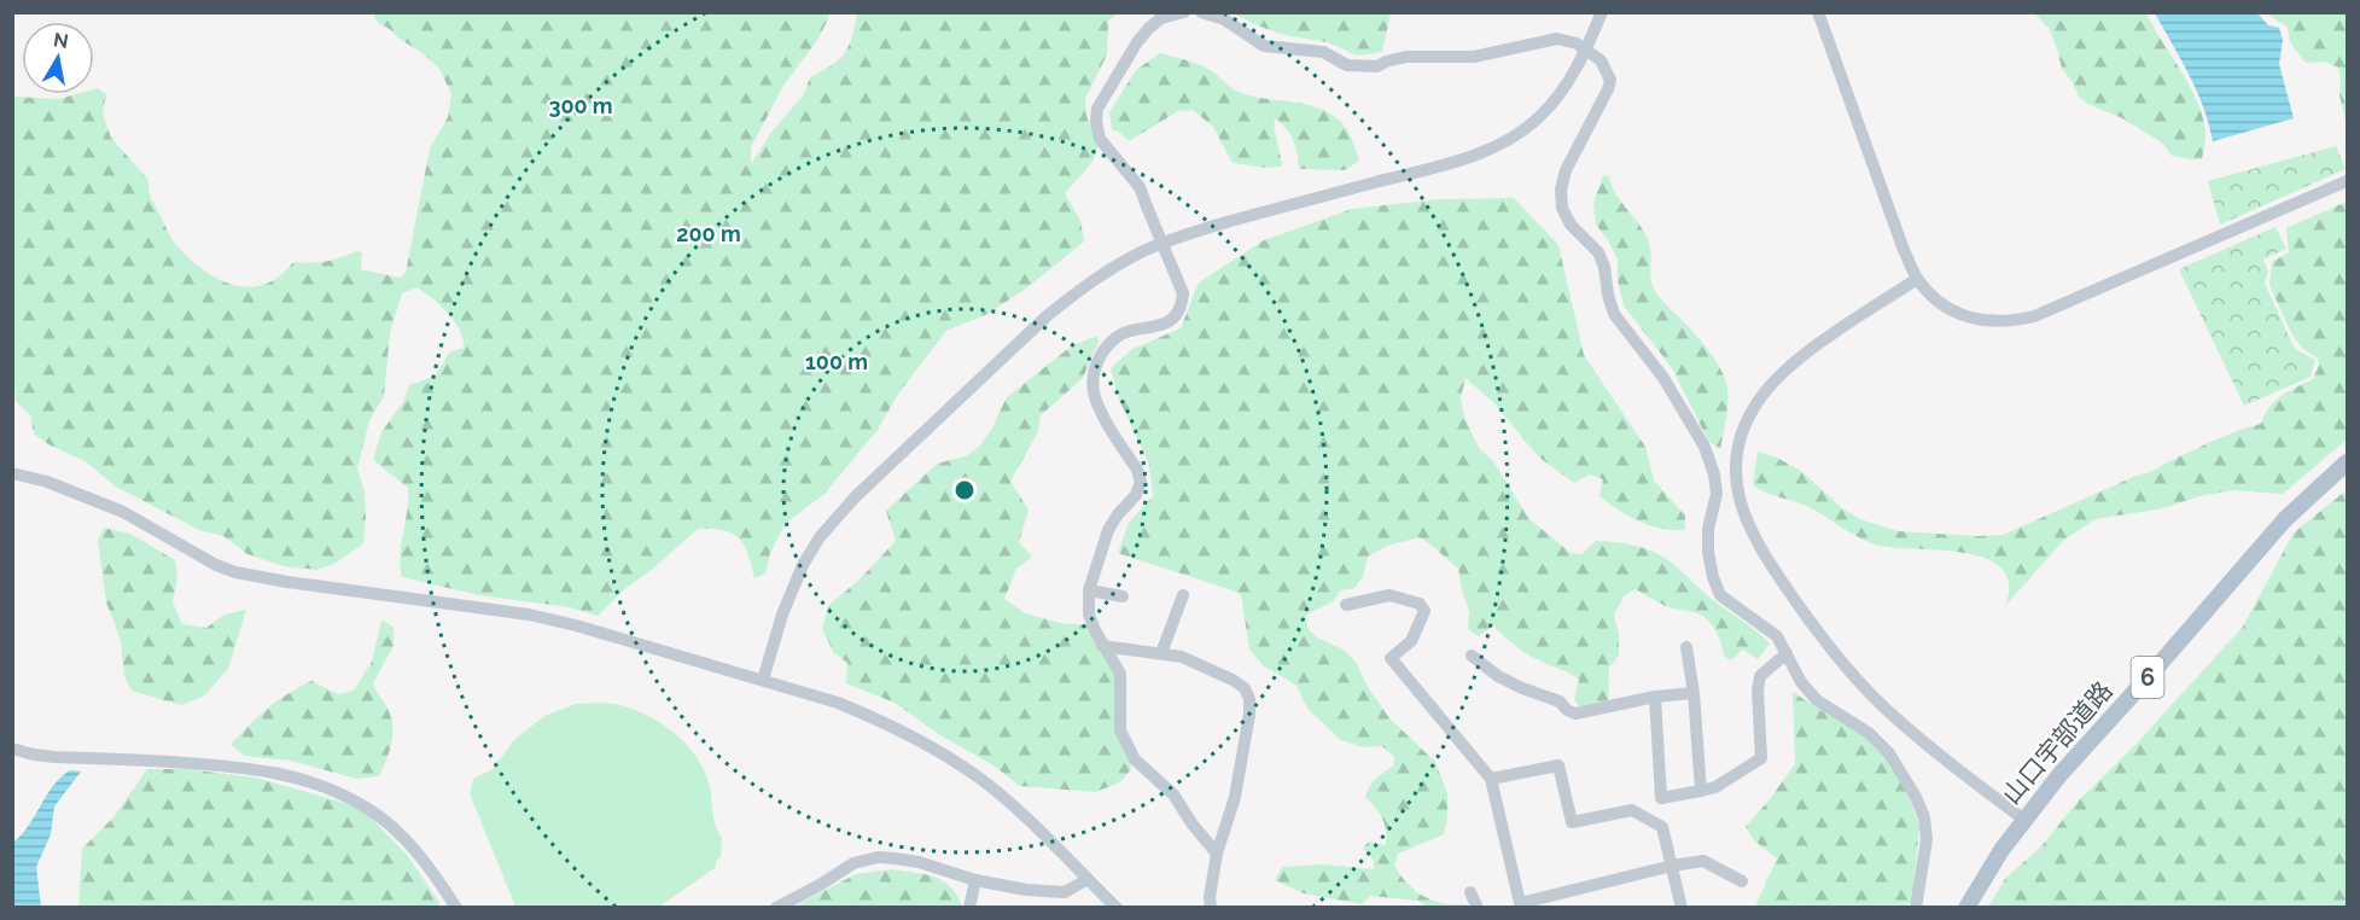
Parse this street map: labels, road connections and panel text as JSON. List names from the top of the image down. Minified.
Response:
{"streets":{"main road":["6","山口宇部道路"]},"north":"top","rings":["300 m","200 m","100 m"]}
